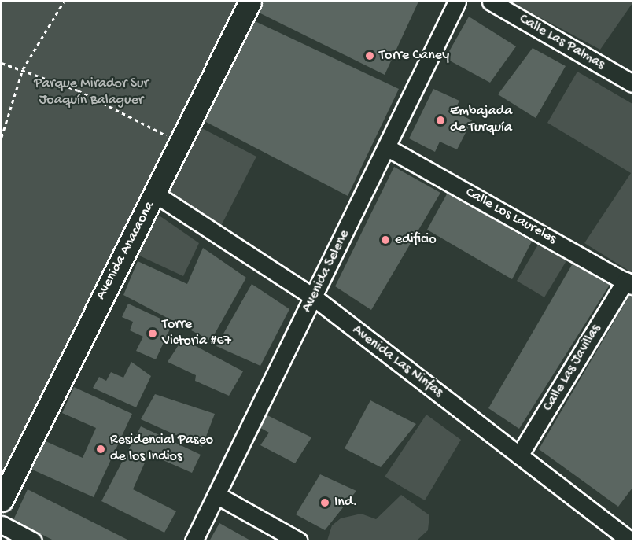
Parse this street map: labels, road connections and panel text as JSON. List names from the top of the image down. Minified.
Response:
{"streets":{"main road":["Avenida Anacaona"],"street":["Calle Las Palmas","Calle Los Laureles","Avenida Selene","Avenida Las Ninfas","Calle Las Javillas"]},"crossings":[["Calle Los Laureles","Avenida Selene"],["Calle Los Laureles","Calle Las Javillas"],["Avenida Anacaona","Avenida Las Ninfas"],["Avenida Selene","Avenida Las Ninfas"],["Avenida Las Ninfas","Calle Las Javillas"]],"parks":["Parque Mirador Sur Joaquín Balaguer"],"places":["Torre Caney","Embajada de Turquía","edificio","Torre Victoria #67","Residencial Paseo de los Indios","Ind."]}
